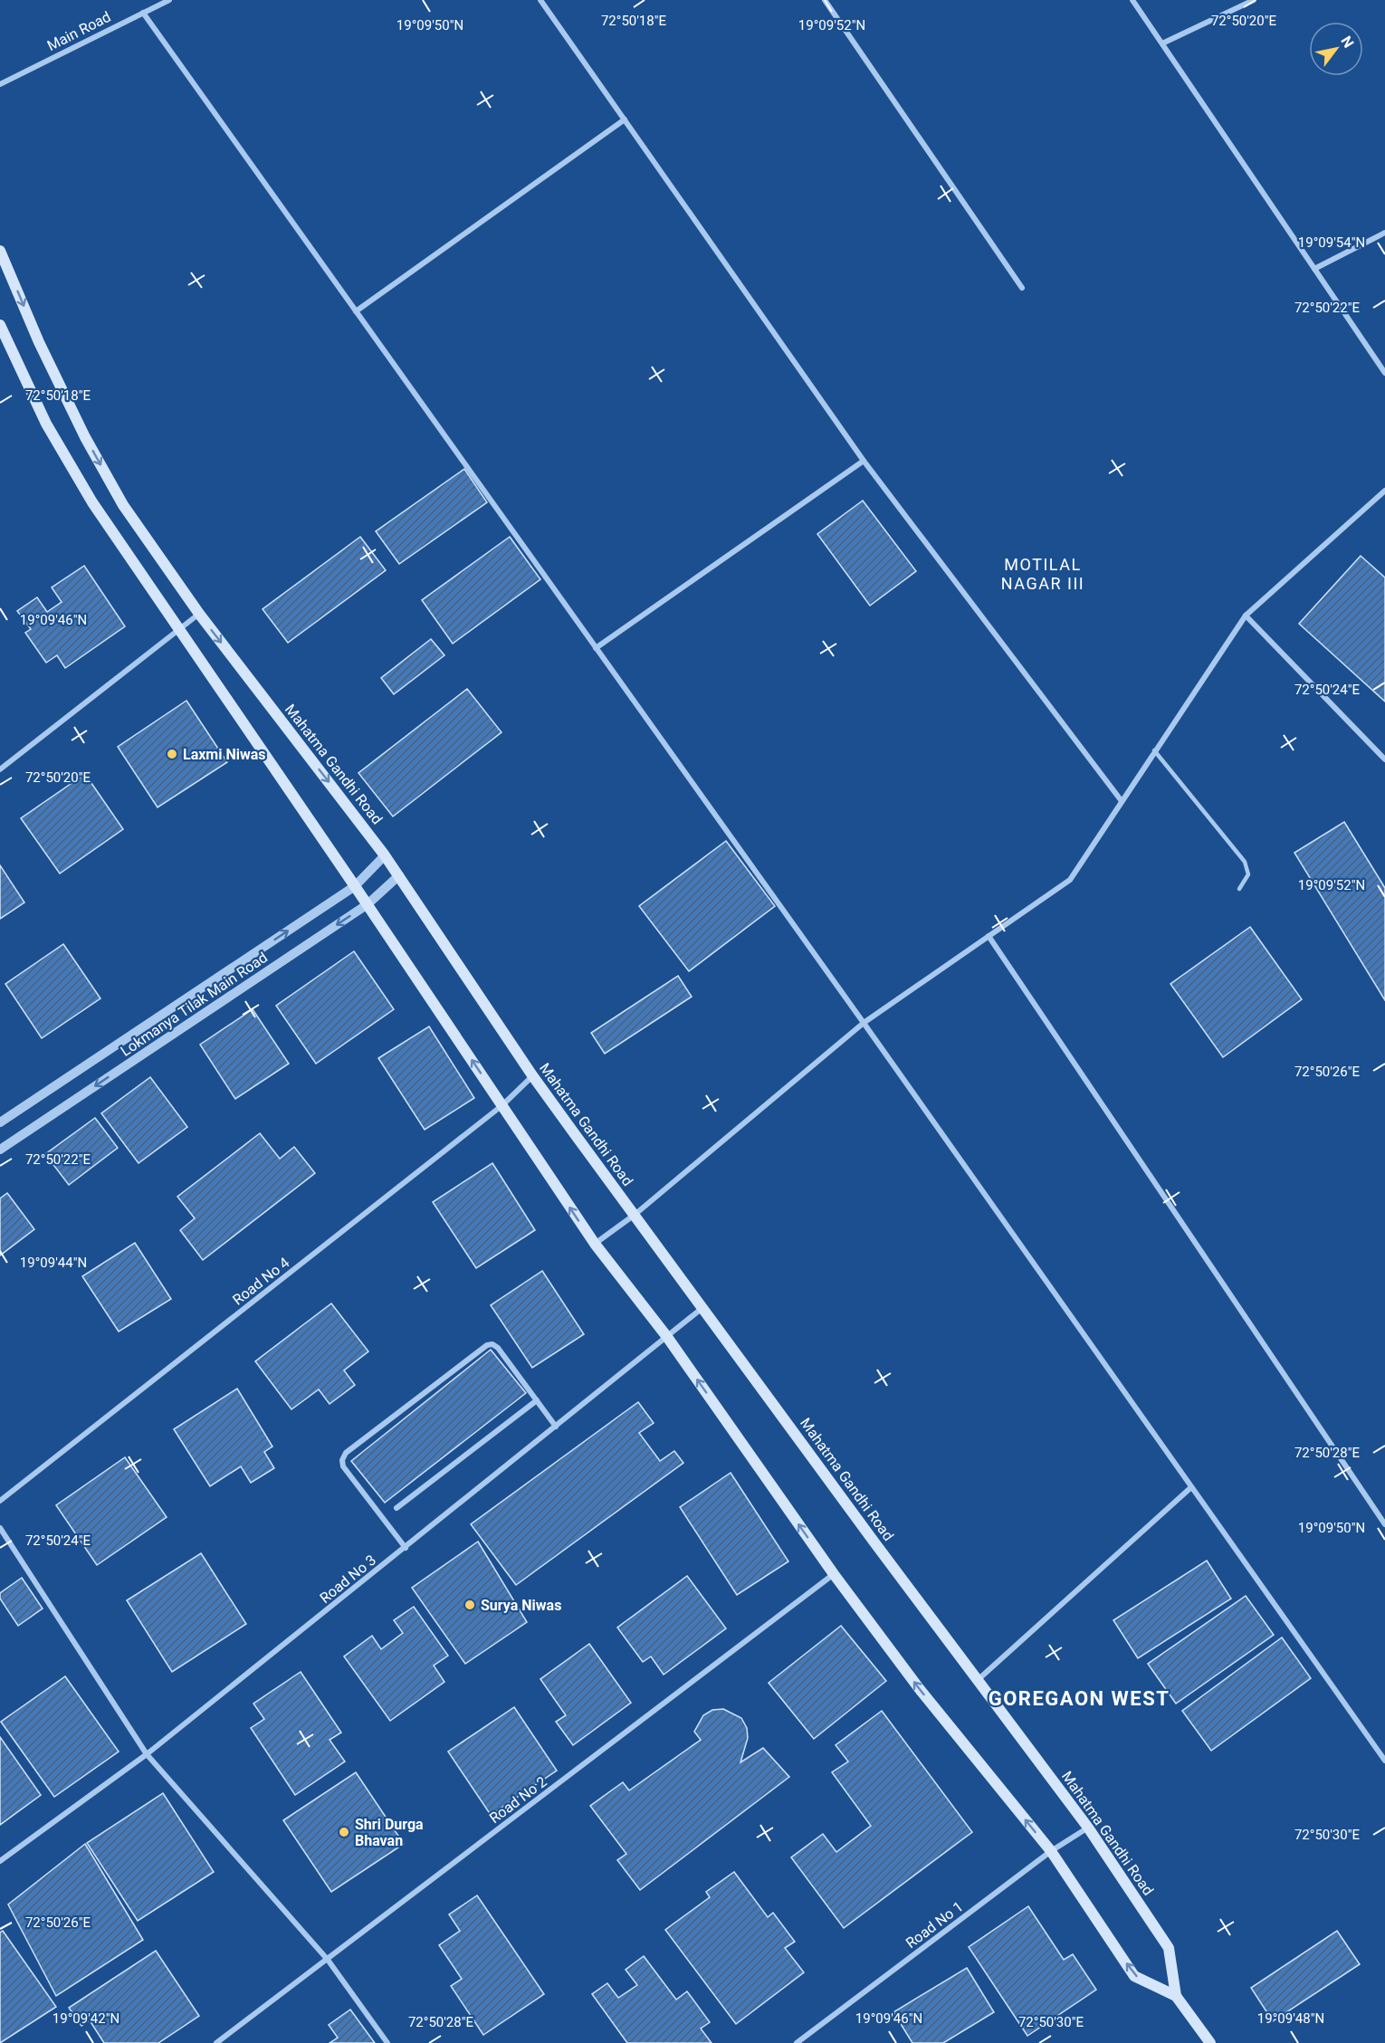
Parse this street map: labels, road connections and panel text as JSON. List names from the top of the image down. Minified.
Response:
{"streets":{"main road":["Mahatma Gandhi Road"],"street":["Main Road","Lokmanya Tilak Main Road","Road No 4","Road No 3","Road No 2","Road No 1"]},"crossings":[["Mahatma Gandhi Road","Lokmanya Tilak Main Road"],["Mahatma Gandhi Road","Road No 4"],["Mahatma Gandhi Road","Road No 3"],["Mahatma Gandhi Road","Road No 2"],["Mahatma Gandhi Road","Road No 1"]],"districts":["MOTILAL NAGAR III","GOREGAON WEST"],"places":["Laxmi Niwas","Surya Niwas","Shri Durga Bhavan"],"north":"top right","coordinates":["72°50'18\"E","72°50'20\"E","19°09'50\"N","19°09'52\"N","19°09'54\"N","72°50'22\"E","19°09'46\"N","72°50'24\"E","72°50'26\"E","19°09'44\"N","72°50'28\"E","72°50'30\"E","19°09'42\"N","19°09'48\"N"]}
